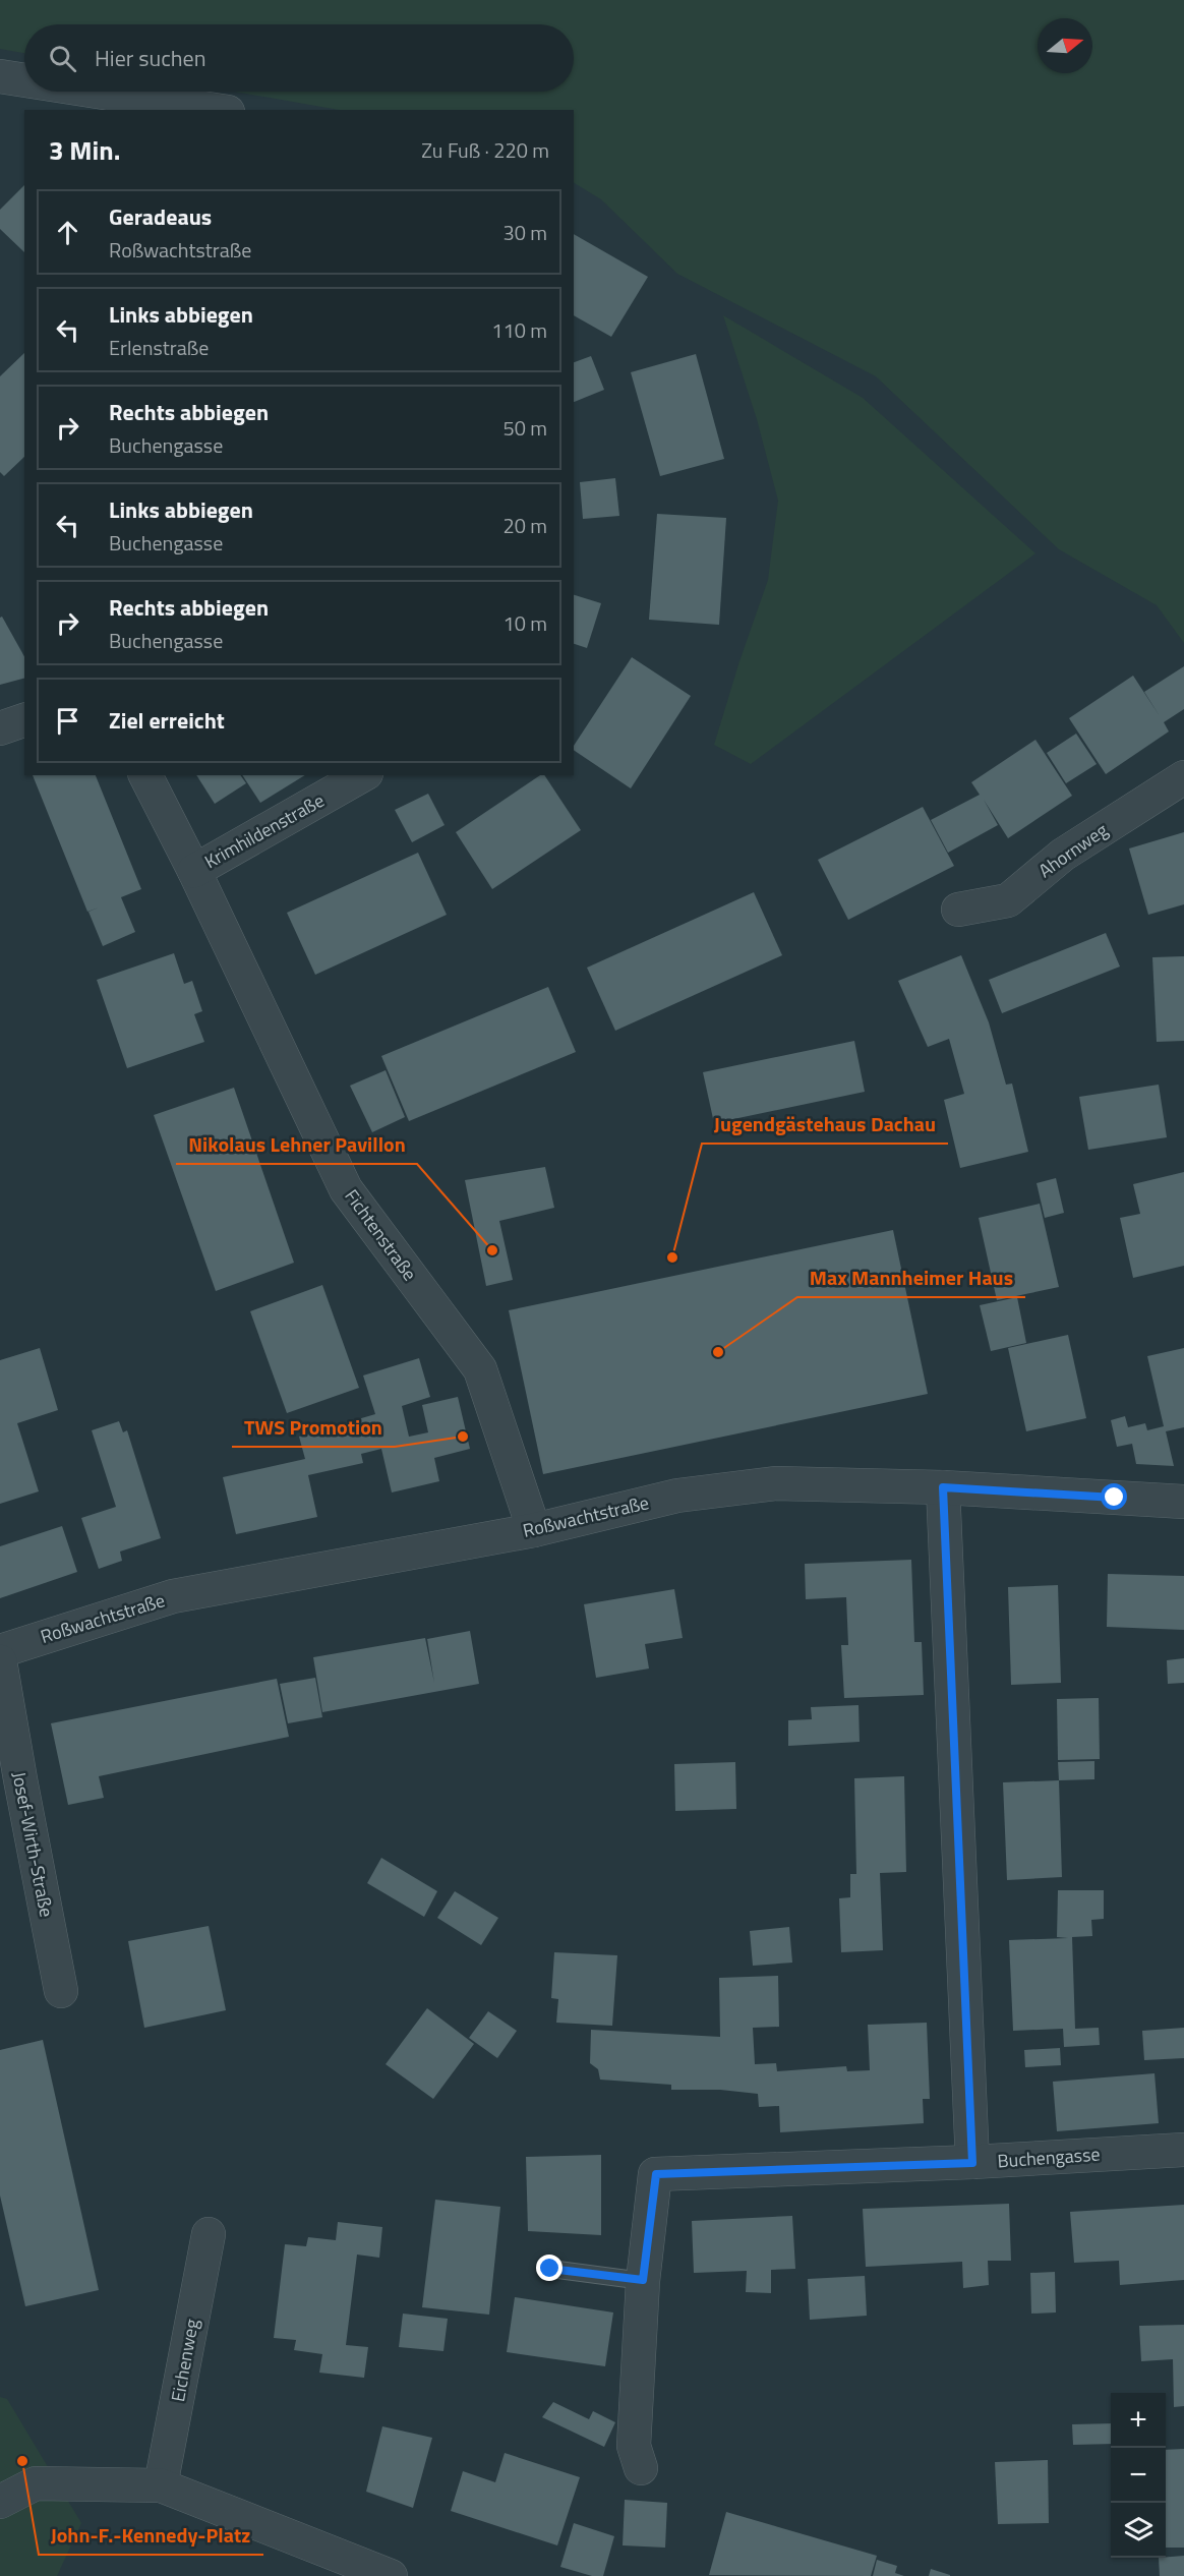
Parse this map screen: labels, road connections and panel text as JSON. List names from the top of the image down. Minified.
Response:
{"streets":{"street":["Krimhildenstraße","Ahornweg","Fichtenstraße","Roßwachtstraße","Josef-Wirth-Straße","Buchengasse","Eichenweg"]},"crossings":[["Krimhildenstraße","Fichtenstraße"],["Fichtenstraße","Roßwachtstraße"]],"places":["Nikolaus Lehner Pavillon","Jugendgästehaus Dachau","Max Mannheimer Haus","TWS Promotion","John-F.-Kennedy-Platz"],"north":"right","page":{"search":"Hier suchen","heading":["3 Min.","Zu Fuß · 220 m"],"list":[["Geradeaus","Roßwachtstraße","30 m"],["Links abbiegen","Erlenstraße","110 m"],["Rechts abbiegen","Buchengasse","50 m"],["Links abbiegen","Buchengasse","20 m"],["Rechts abbiegen","Buchengasse","10 m"],"Ziel erreicht"],"map_buttons":["+","−"]}}
